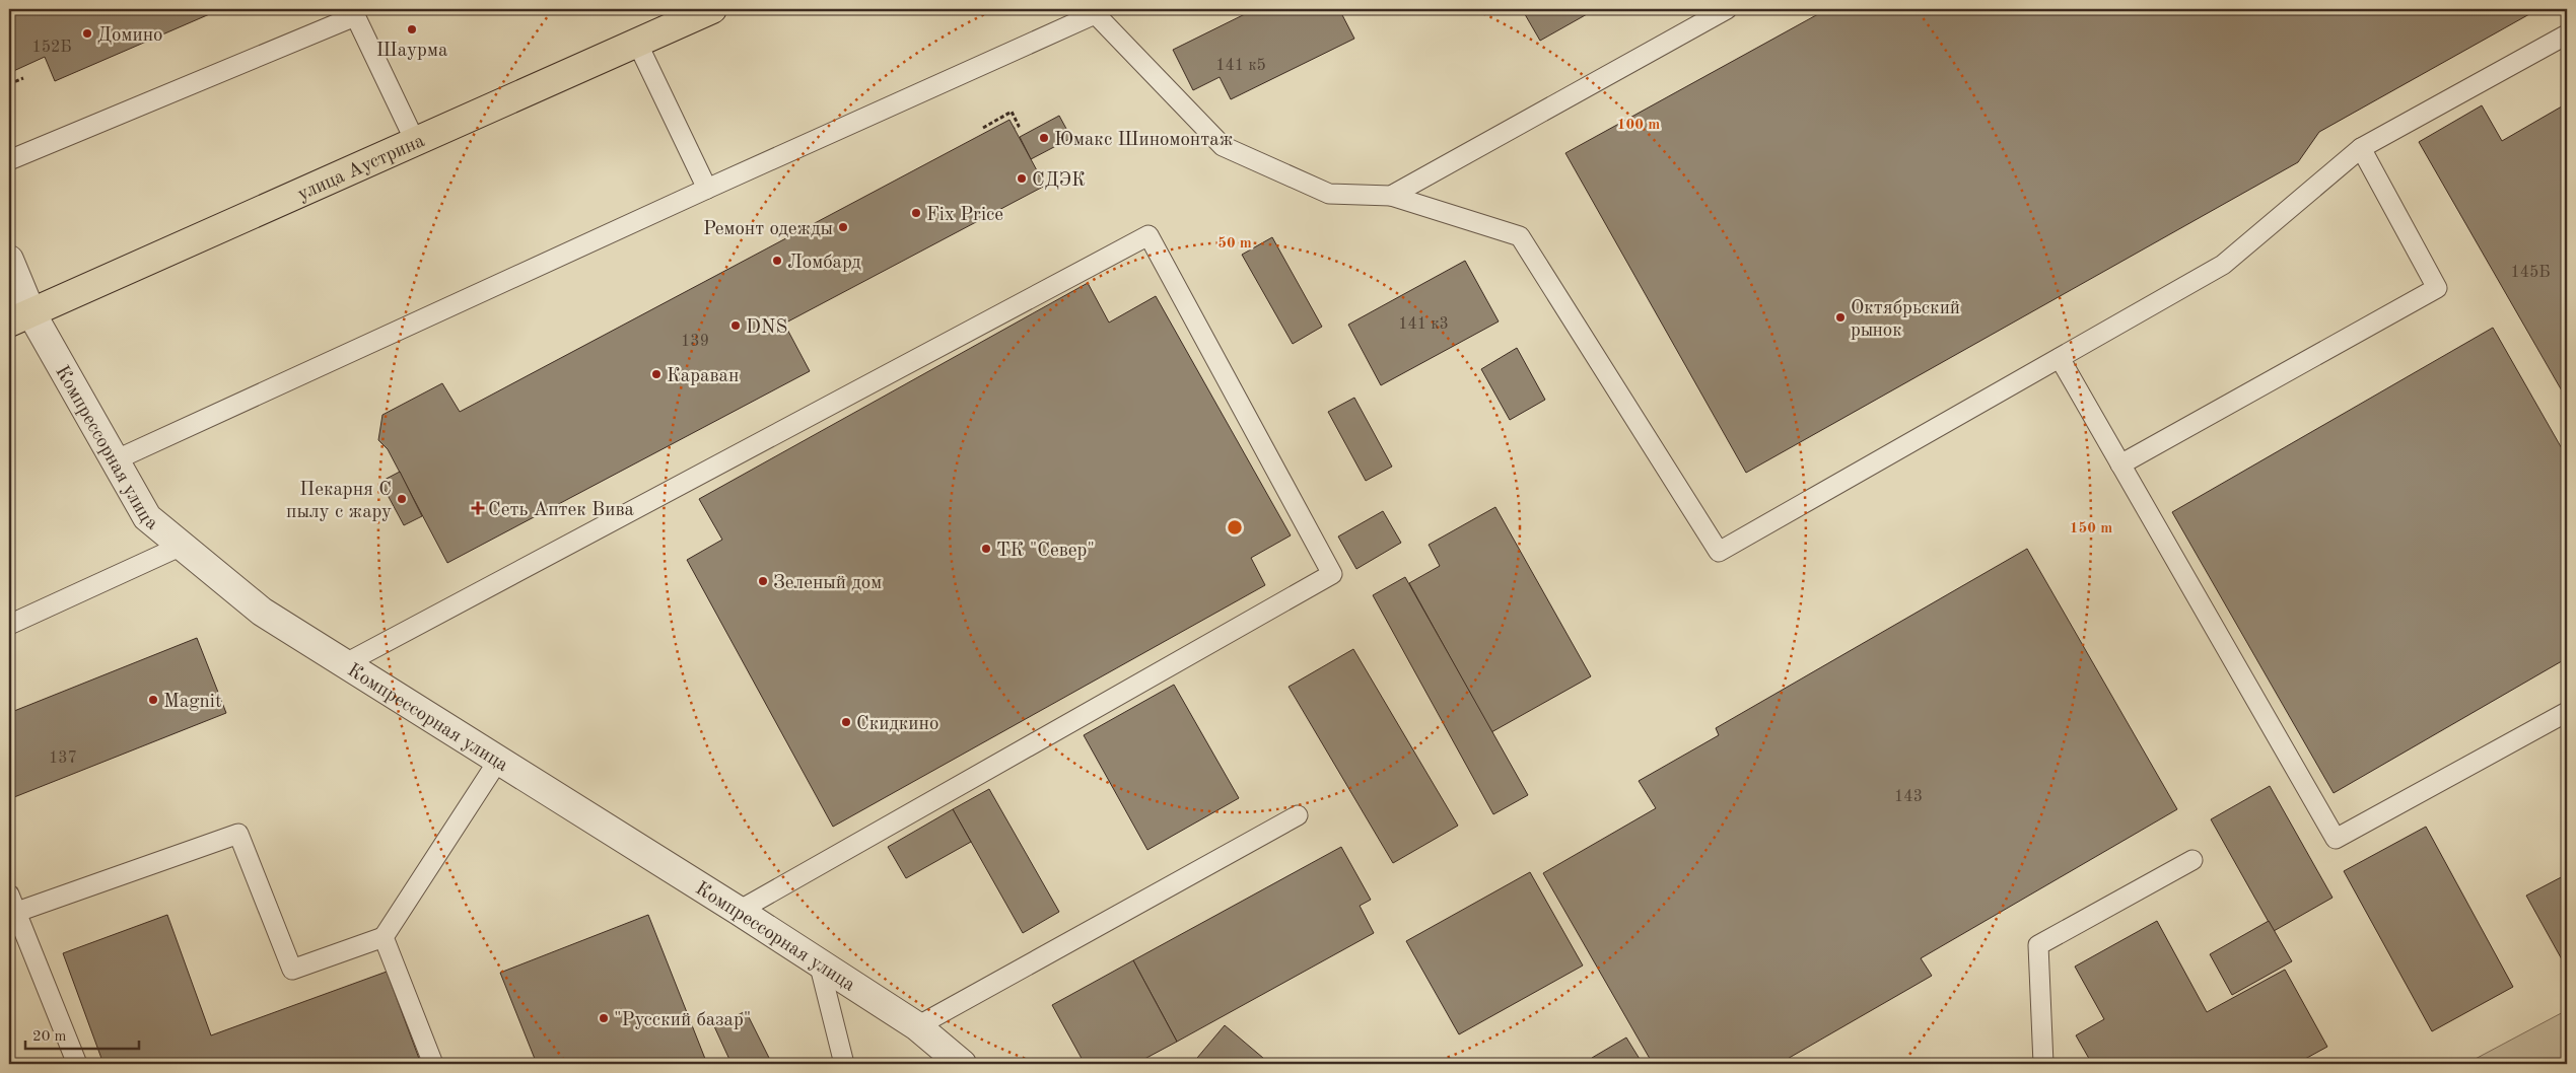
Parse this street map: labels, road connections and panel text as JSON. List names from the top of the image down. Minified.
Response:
{"streets":{"main road":["улица Аустрина"],"street":["Компрессорная улица"]},"crossings":[["улица Аустрина","Компрессорная улица"]],"places":{"other":["Шаурма","Домино","Юмакс Шиномонтаж","СДЭК","Fix Price","Ремонт одежды","Ломбард","Октябрьский рынок","DNS","Караван","Пекарня С пылу с жару","ТК \"Север\"","Зеленый дом","Magnit","Скидкино","\"Русский базар\""],"health":["Сеть Аптек Вива"]},"house_numbers":["152Б","141 к5","145Б","141 к3","139","137","143"],"scale_bar":"20 m","rings":["100 m","50 m","150 m"]}
